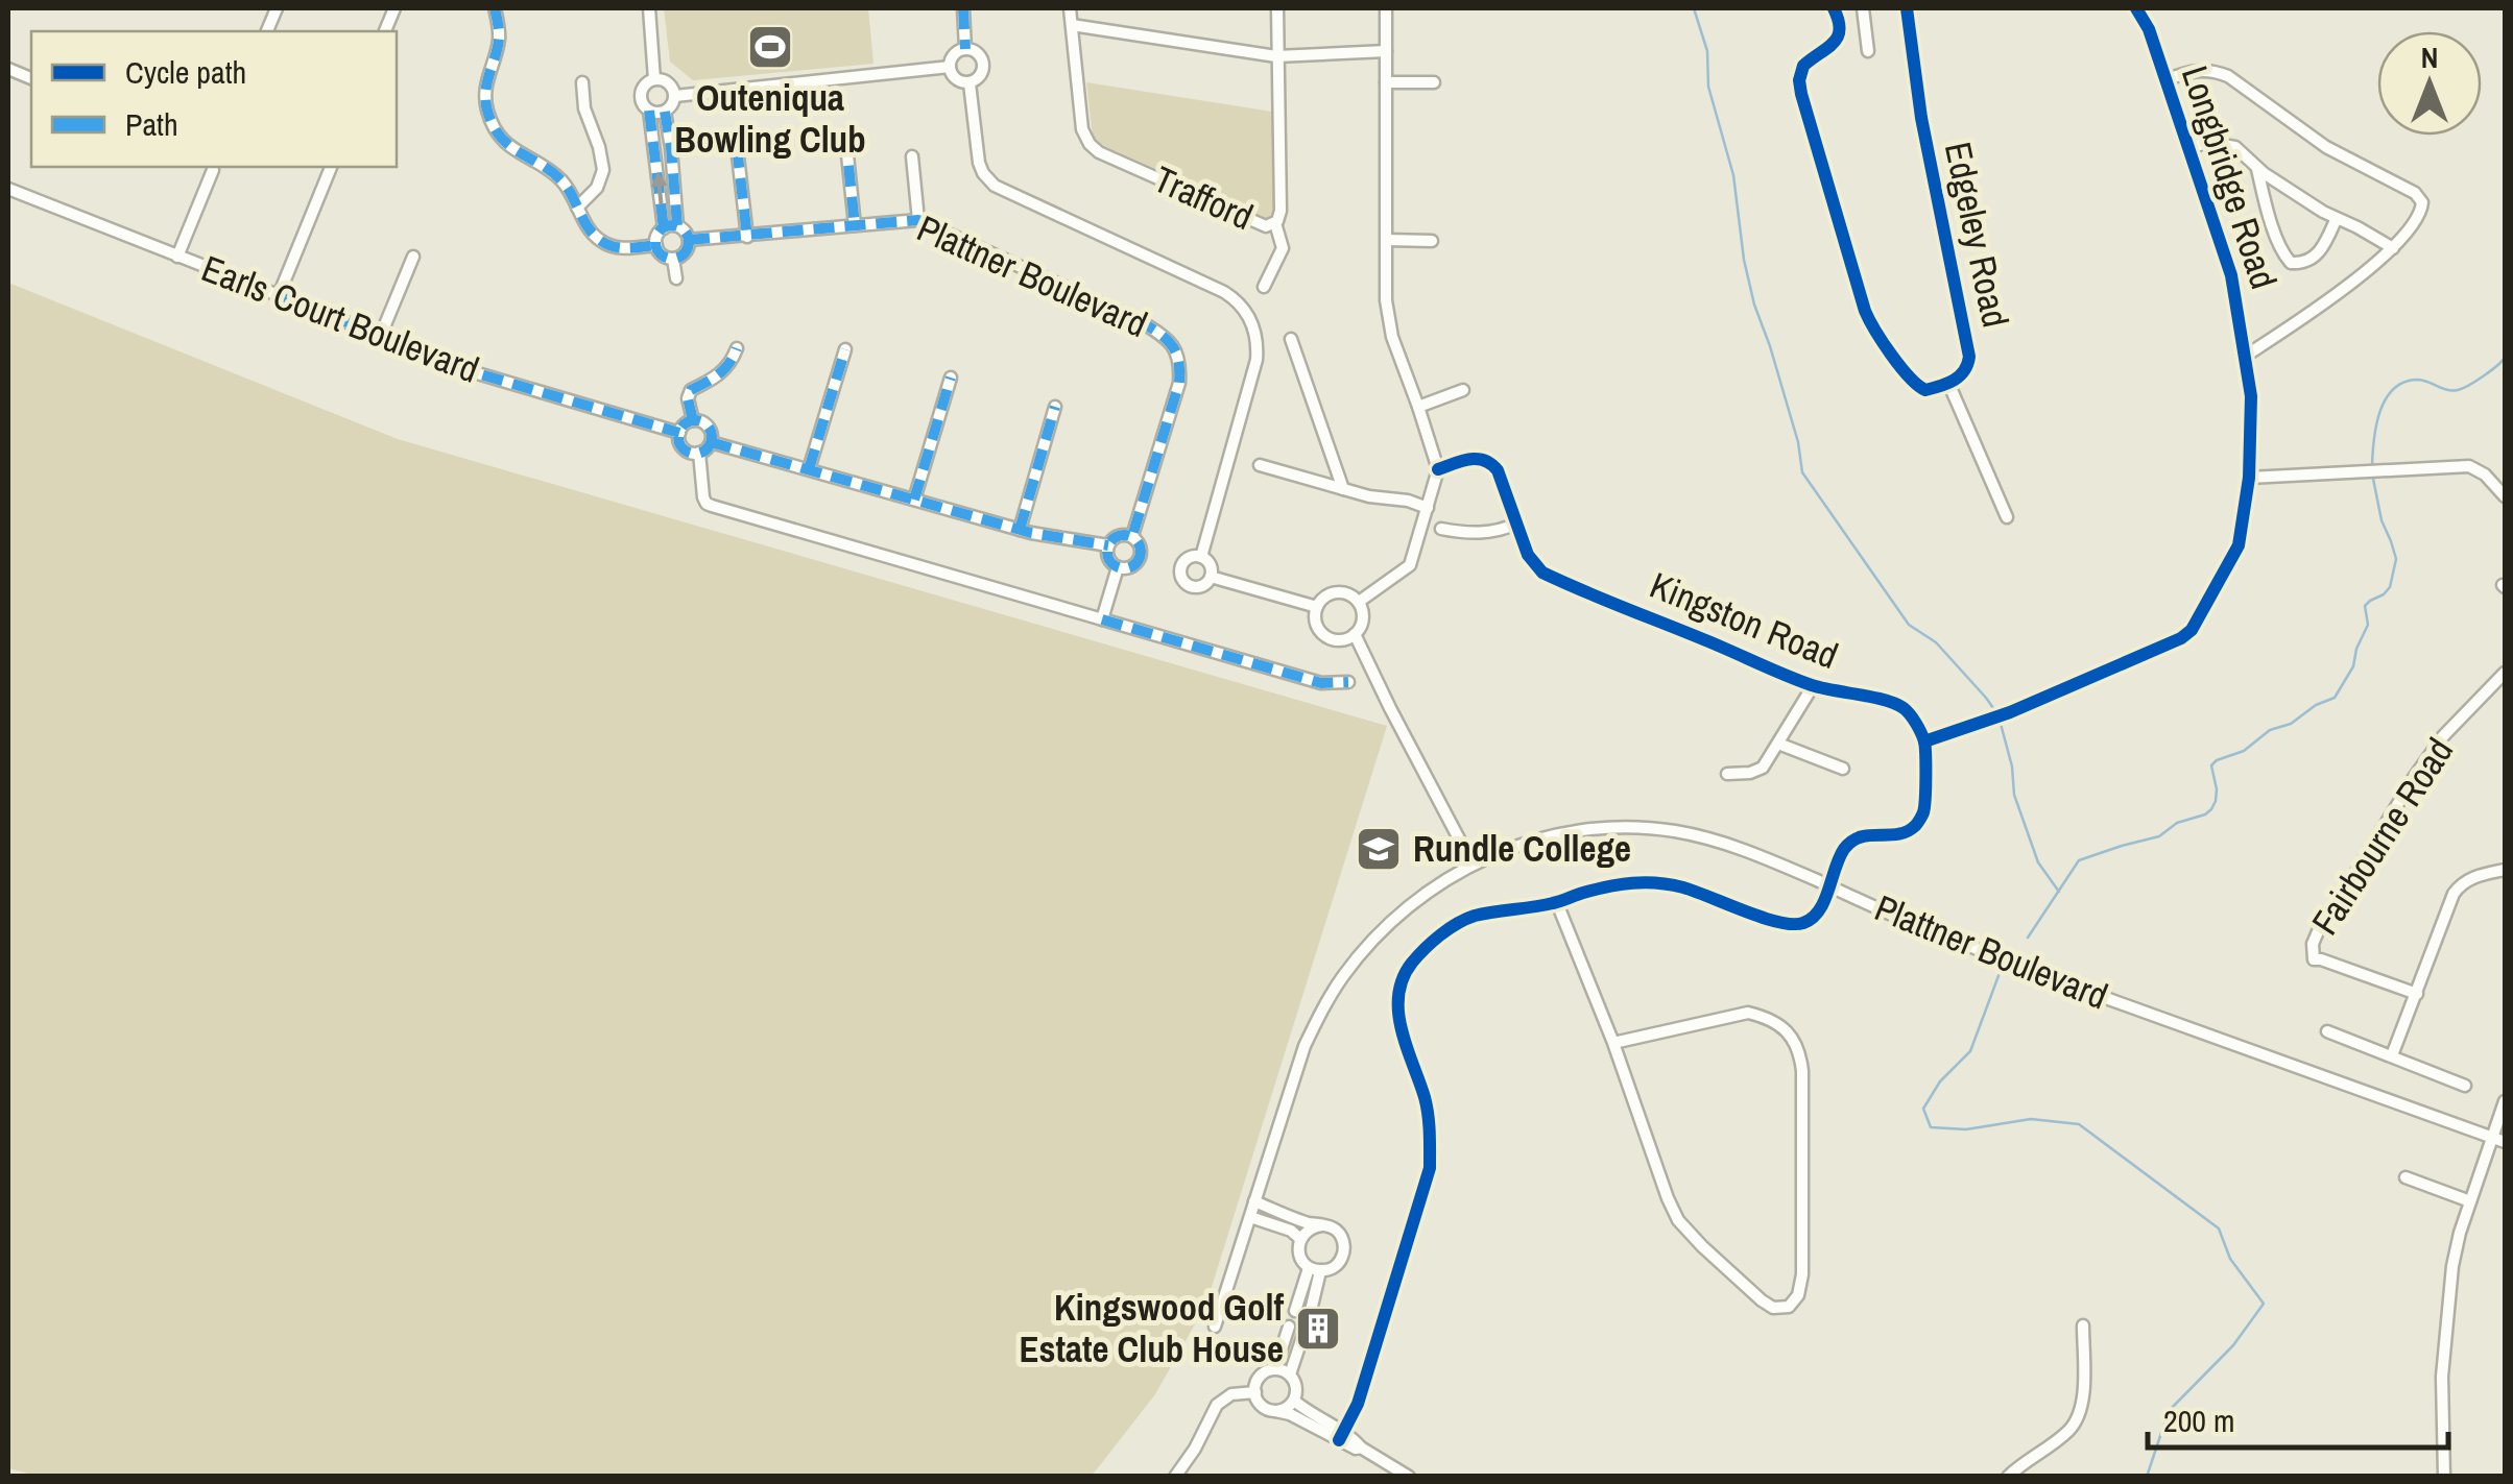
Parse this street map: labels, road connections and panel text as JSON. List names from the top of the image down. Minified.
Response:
{"streets":{"street":["Longbridge Road","Trafford","Edgeley Road","Plattner Boulevard","Earls Court Boulevard","Kingston Road","Fairbourne Road"]},"crossings":[["Longbridge Road","Kingston Road"]],"places":{"sports":["Outeniqua Bowling Club"],"school or university":["Rundle College"],"building":["Kingswood Golf Estate Club House"]},"legend":["Cycle path","Path"],"scale_bar":"200 m","north":"top"}
